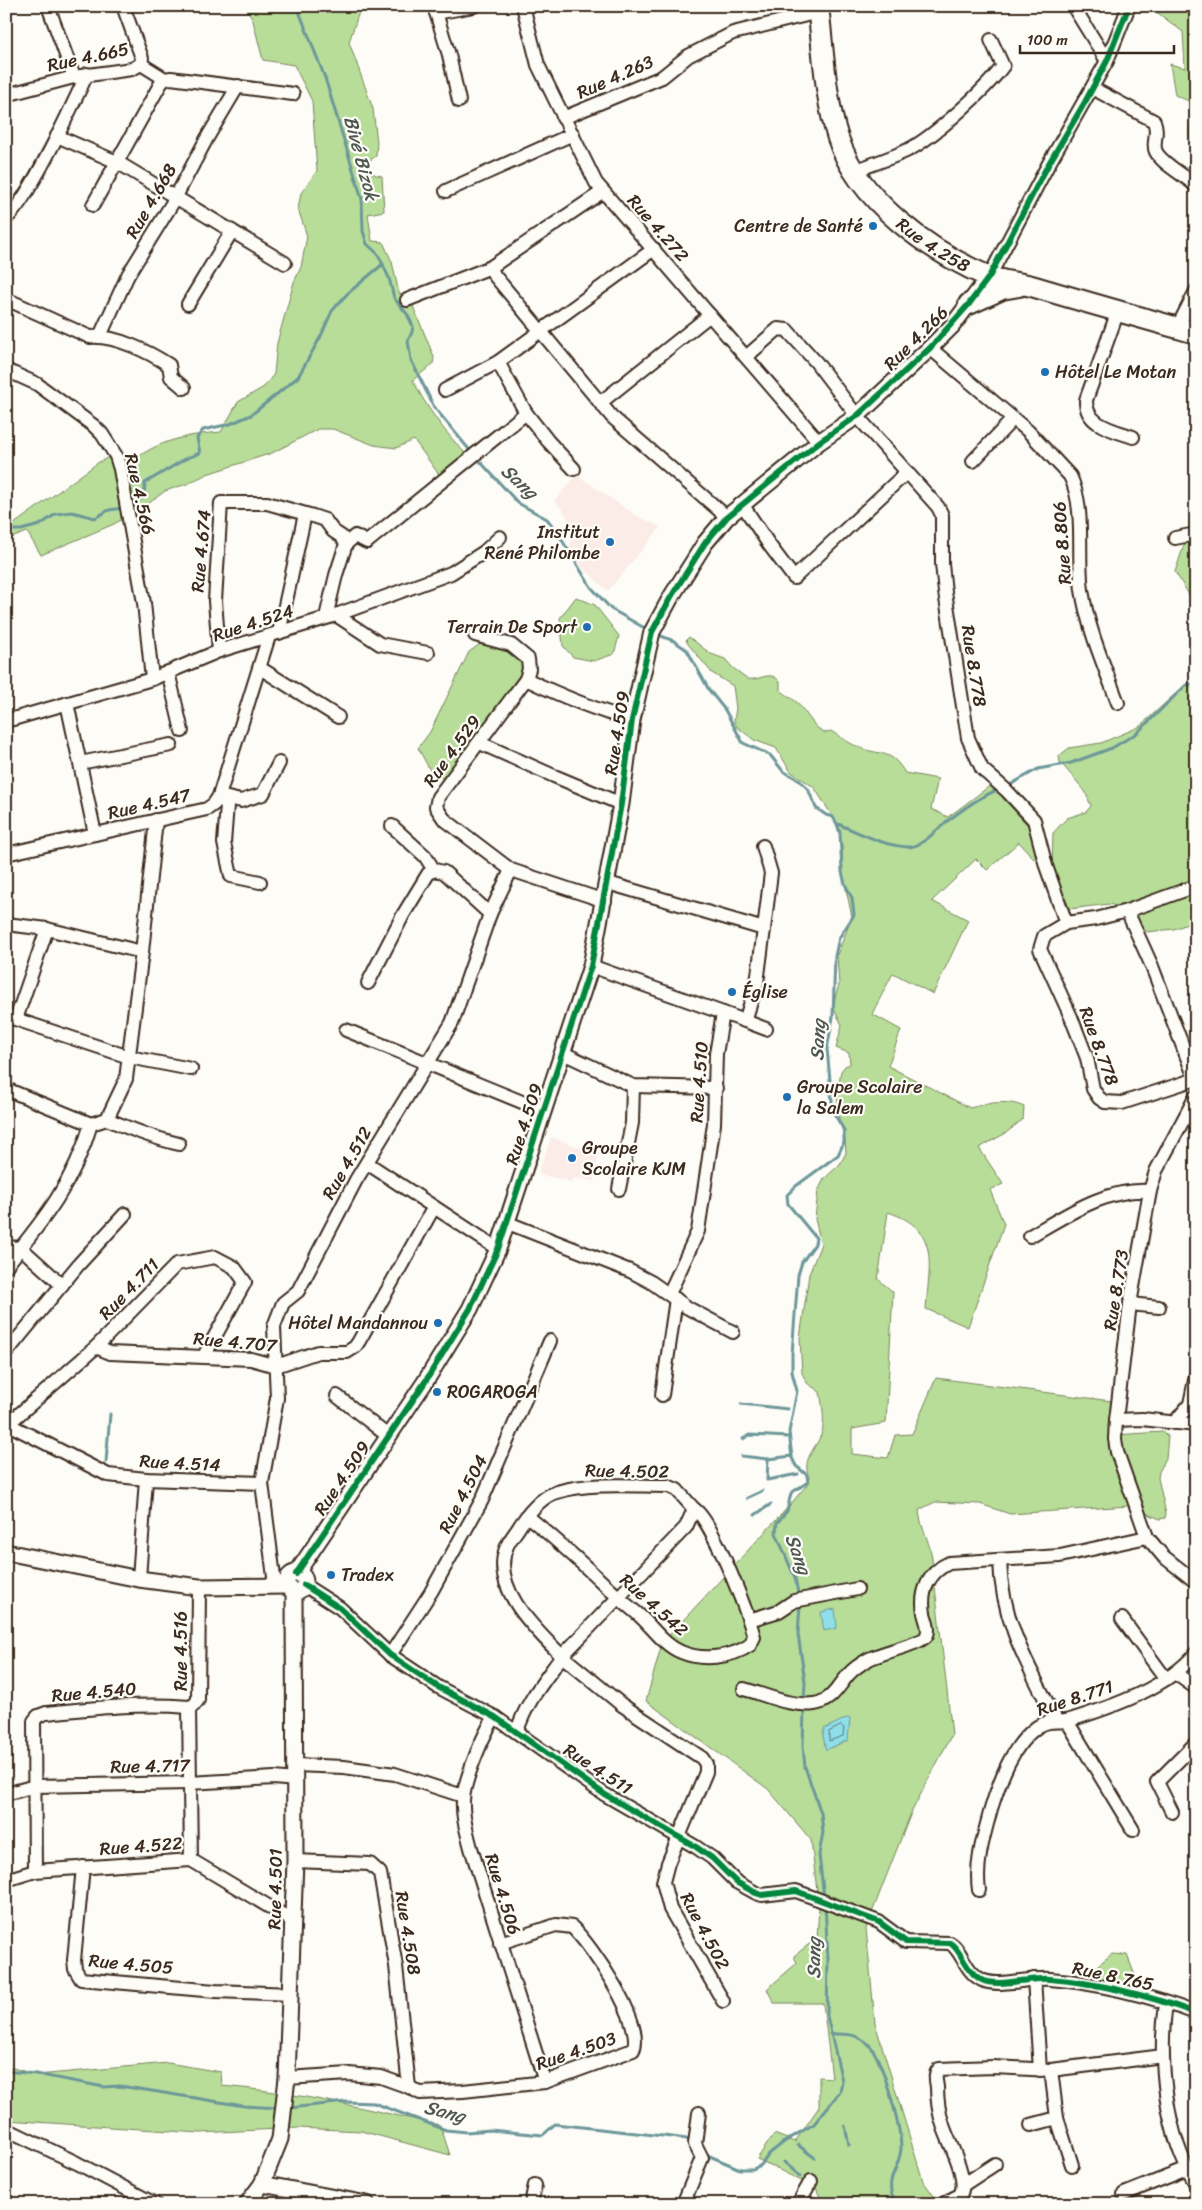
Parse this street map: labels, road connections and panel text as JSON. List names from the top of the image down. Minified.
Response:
{"streets":{"highway":["Rue 4.258"],"street":["Rue 4.665","Rue 4.263","Rue 4.668","Rue 4.272","Rue 4.266","Rue 4.566","Rue 8.806","Rue 4.674","Rue 4.524","Rue 8.778","Rue 4.509","Rue 4.529","Rue 4.547","Rue 4.510","Rue 4.512","Rue 4.711","Rue 8.773","Rue 4.707","Rue 4.514","Rue 4.502","Rue 4.504","Rue 4.542","Rue 4.516","Rue 4.540","Rue 8.771","Rue 4.717","Rue 4.511","Rue 4.522","Rue 4.501","Rue 4.506","Rue 4.508","Rue 4.505","Rue 8.765","Rue 4.503"]},"crossings":[["Rue 4.263","Rue 4.272"],["Rue 4.263","Rue 4.258"],["Rue 4.272","Rue 4.266"],["Rue 4.272","Rue 8.778"],["Rue 4.258","Rue 4.266"],["Rue 4.266","Rue 8.806"],["Rue 4.266","Rue 8.778"],["Rue 4.266","Rue 4.509"],["Rue 4.566","Rue 4.524"],["Rue 4.674","Rue 4.524"],["Rue 4.509","Rue 4.529"],["Rue 4.509","Rue 4.511"],["Rue 4.509","Rue 4.501"],["Rue 4.529","Rue 4.512"],["Rue 4.512","Rue 4.707"],["Rue 4.512","Rue 4.514"],["Rue 4.711","Rue 4.707"],["Rue 4.502","Rue 4.542"],["Rue 4.502","Rue 4.511"],["Rue 4.504","Rue 4.511"],["Rue 4.516","Rue 4.540"],["Rue 4.516","Rue 4.717"],["Rue 4.516","Rue 4.522"],["Rue 4.540","Rue 4.717"],["Rue 4.540","Rue 4.522"],["Rue 4.717","Rue 4.501"],["Rue 4.717","Rue 4.506"],["Rue 4.511","Rue 4.501"],["Rue 4.511","Rue 4.506"],["Rue 4.511","Rue 8.765"],["Rue 4.522","Rue 4.501"],["Rue 4.522","Rue 4.505"],["Rue 4.501","Rue 4.508"],["Rue 4.501","Rue 4.505"],["Rue 4.501","Rue 4.503"],["Rue 4.506","Rue 4.503"],["Rue 4.508","Rue 4.503"]],"water":["Bivé Bizok","Sang"],"places":["Centre de Santé","Hôtel Le Motan","Institut René Philombe","Terrain De Sport","Église","Groupe Scolaire la Salem","Groupe Scolaire KJM","Hôtel Mandannou","ROGAROGA","Tradex"],"scale_bar":"100 m"}
